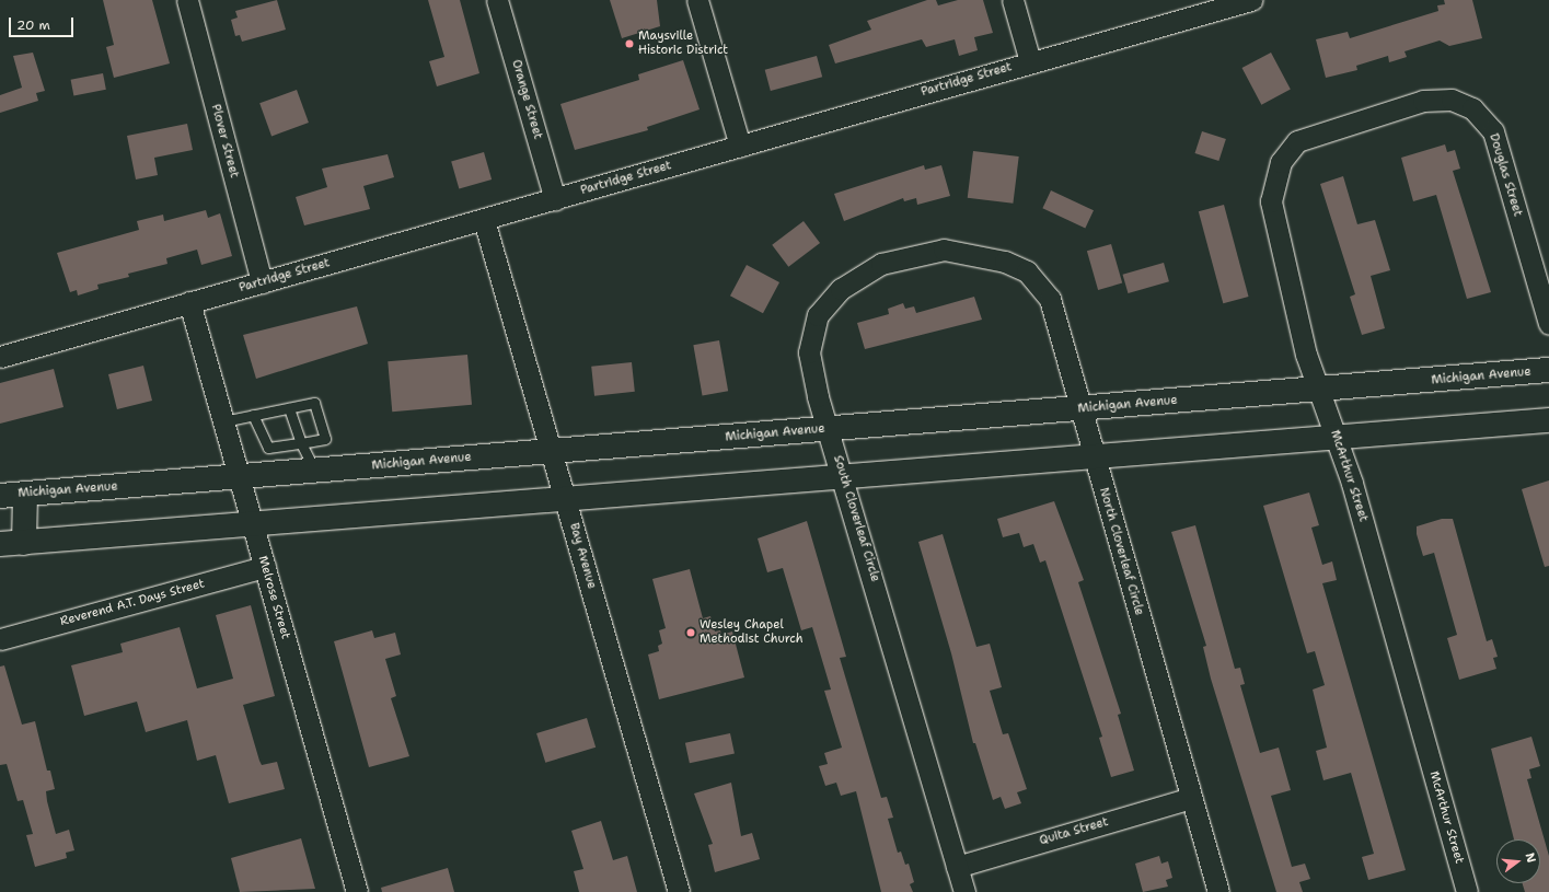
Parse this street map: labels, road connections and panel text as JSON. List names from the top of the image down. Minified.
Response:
{"streets":{"main road":["Michigan Avenue"],"street":["Partridge Street","Orange Street","Plover Street","Douglas Street","McArthur Street","South Cloverleaf Circle","North Cloverleaf Circle","Bay Avenue","Melrose Street","Reverend A.T. Days Street","Quita Street"]},"crossings":[["Partridge Street","Orange Street"],["Partridge Street","Plover Street"],["Partridge Street","Bay Avenue"],["Partridge Street","Melrose Street"],["Douglas Street","McArthur Street"],["Michigan Avenue","McArthur Street"],["Michigan Avenue","South Cloverleaf Circle"],["Michigan Avenue","North Cloverleaf Circle"],["Michigan Avenue","Bay Avenue"],["Michigan Avenue","Melrose Street"],["South Cloverleaf Circle","North Cloverleaf Circle"],["South Cloverleaf Circle","Quita Street"],["North Cloverleaf Circle","Quita Street"],["Melrose Street","Reverend A.T. Days Street"]],"places":["Maysville Historic District","Wesley Chapel Methodist Church"],"scale_bar":"20 m","north":"right"}
